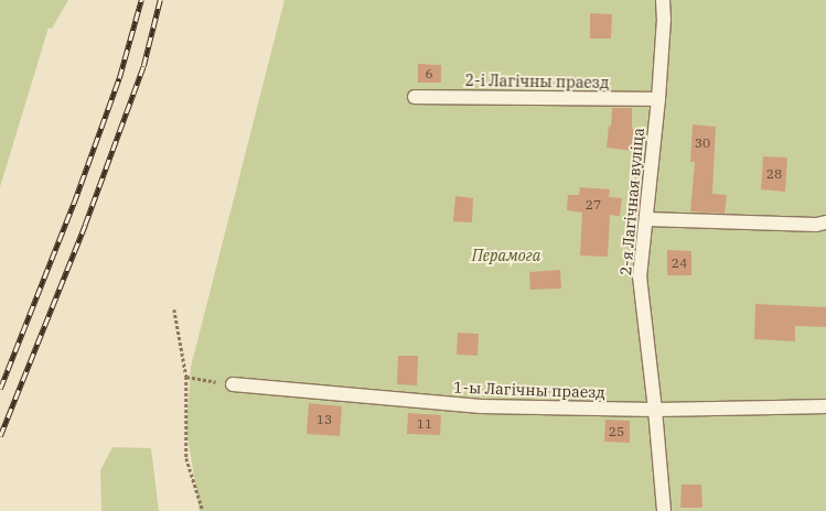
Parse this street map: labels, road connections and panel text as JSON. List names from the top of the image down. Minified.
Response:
{"streets":{"lane":["2-і Лагічны праезд","2-я Лагічная вуліца","1-ы Лагічны праезд"]},"crossings":[["2-і Лагічны праезд","2-я Лагічная вуліца"],["2-я Лагічная вуліца","1-ы Лагічны праезд"]],"parks":["Перамога"],"house_numbers":["6","30","28","27","24","13","11","25"]}
